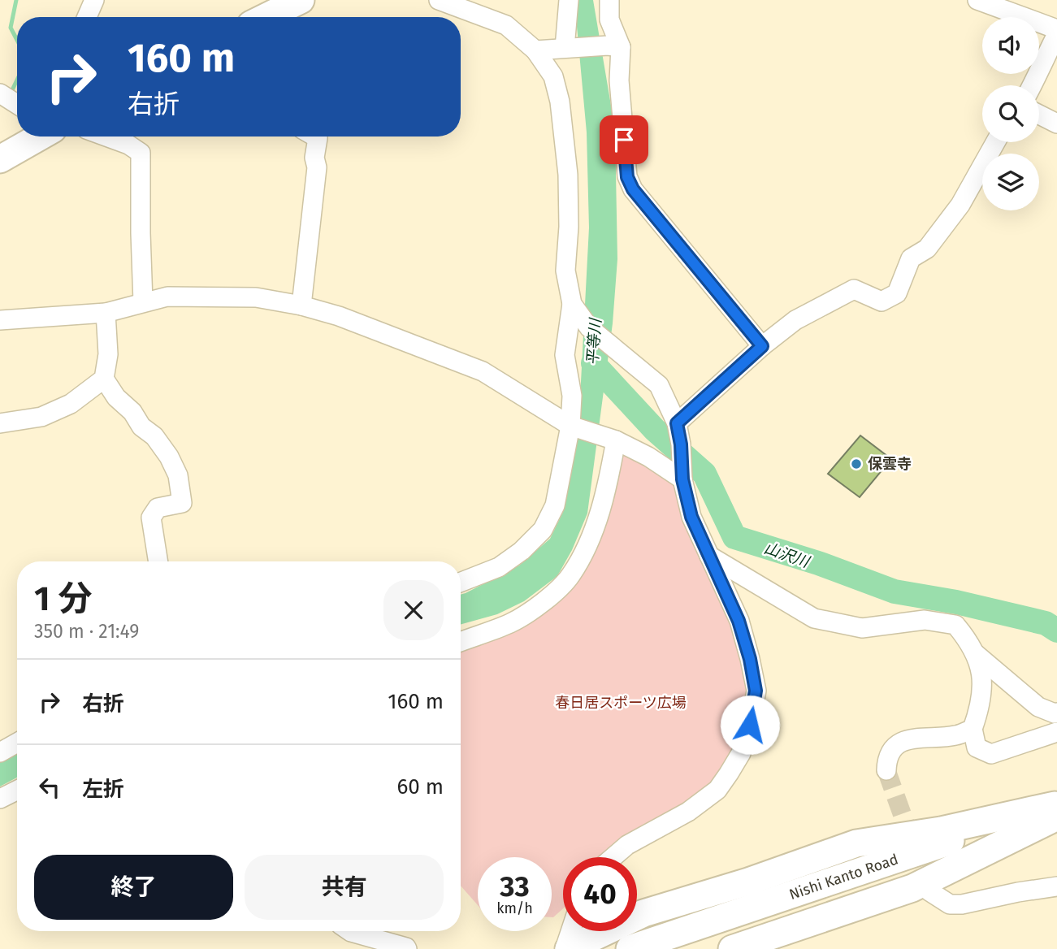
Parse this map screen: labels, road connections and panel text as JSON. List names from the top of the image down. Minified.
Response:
{"streets":{"highway":["Nishi Kanto Road"]},"water":["平等川","山沢川"],"parks":["春日居スポーツ広場"],"places":["保雲寺"],"page":{"turn":["160 m","右折"],"heading":["1 分","350 m · 21:49"],"list":[{"name":"右折","value":"160 m"},{"name":"左折","value":"60 m"}],"buttons":["終了","共有"],"speed":"33 km/h","limit":"40"}}
